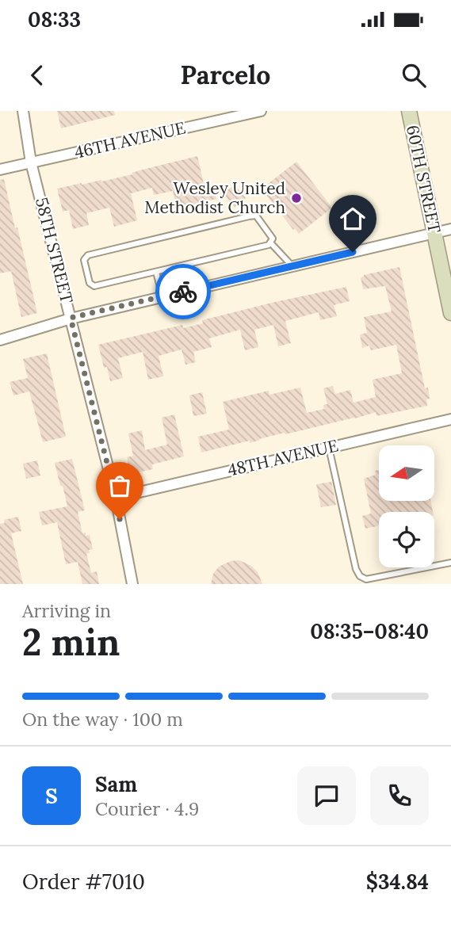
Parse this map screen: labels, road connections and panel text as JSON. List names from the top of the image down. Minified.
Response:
{"streets":{"street":["46TH AVENUE","60TH STREET","58TH STREET","48TH AVENUE"]},"crossings":[["46TH AVENUE","58TH STREET"],["58TH STREET","48TH AVENUE"]],"places":["Wesley United Methodist Church"],"north":"left","page":{"status":"08:33","header":"Parcelo","heading":["2 min","Arriving in","08:35–08:40"],"panel":["Sam","Courier · 4.9","Order #7010","$34.84"],"bar":"On the way · 100 m","round":"S"}}
